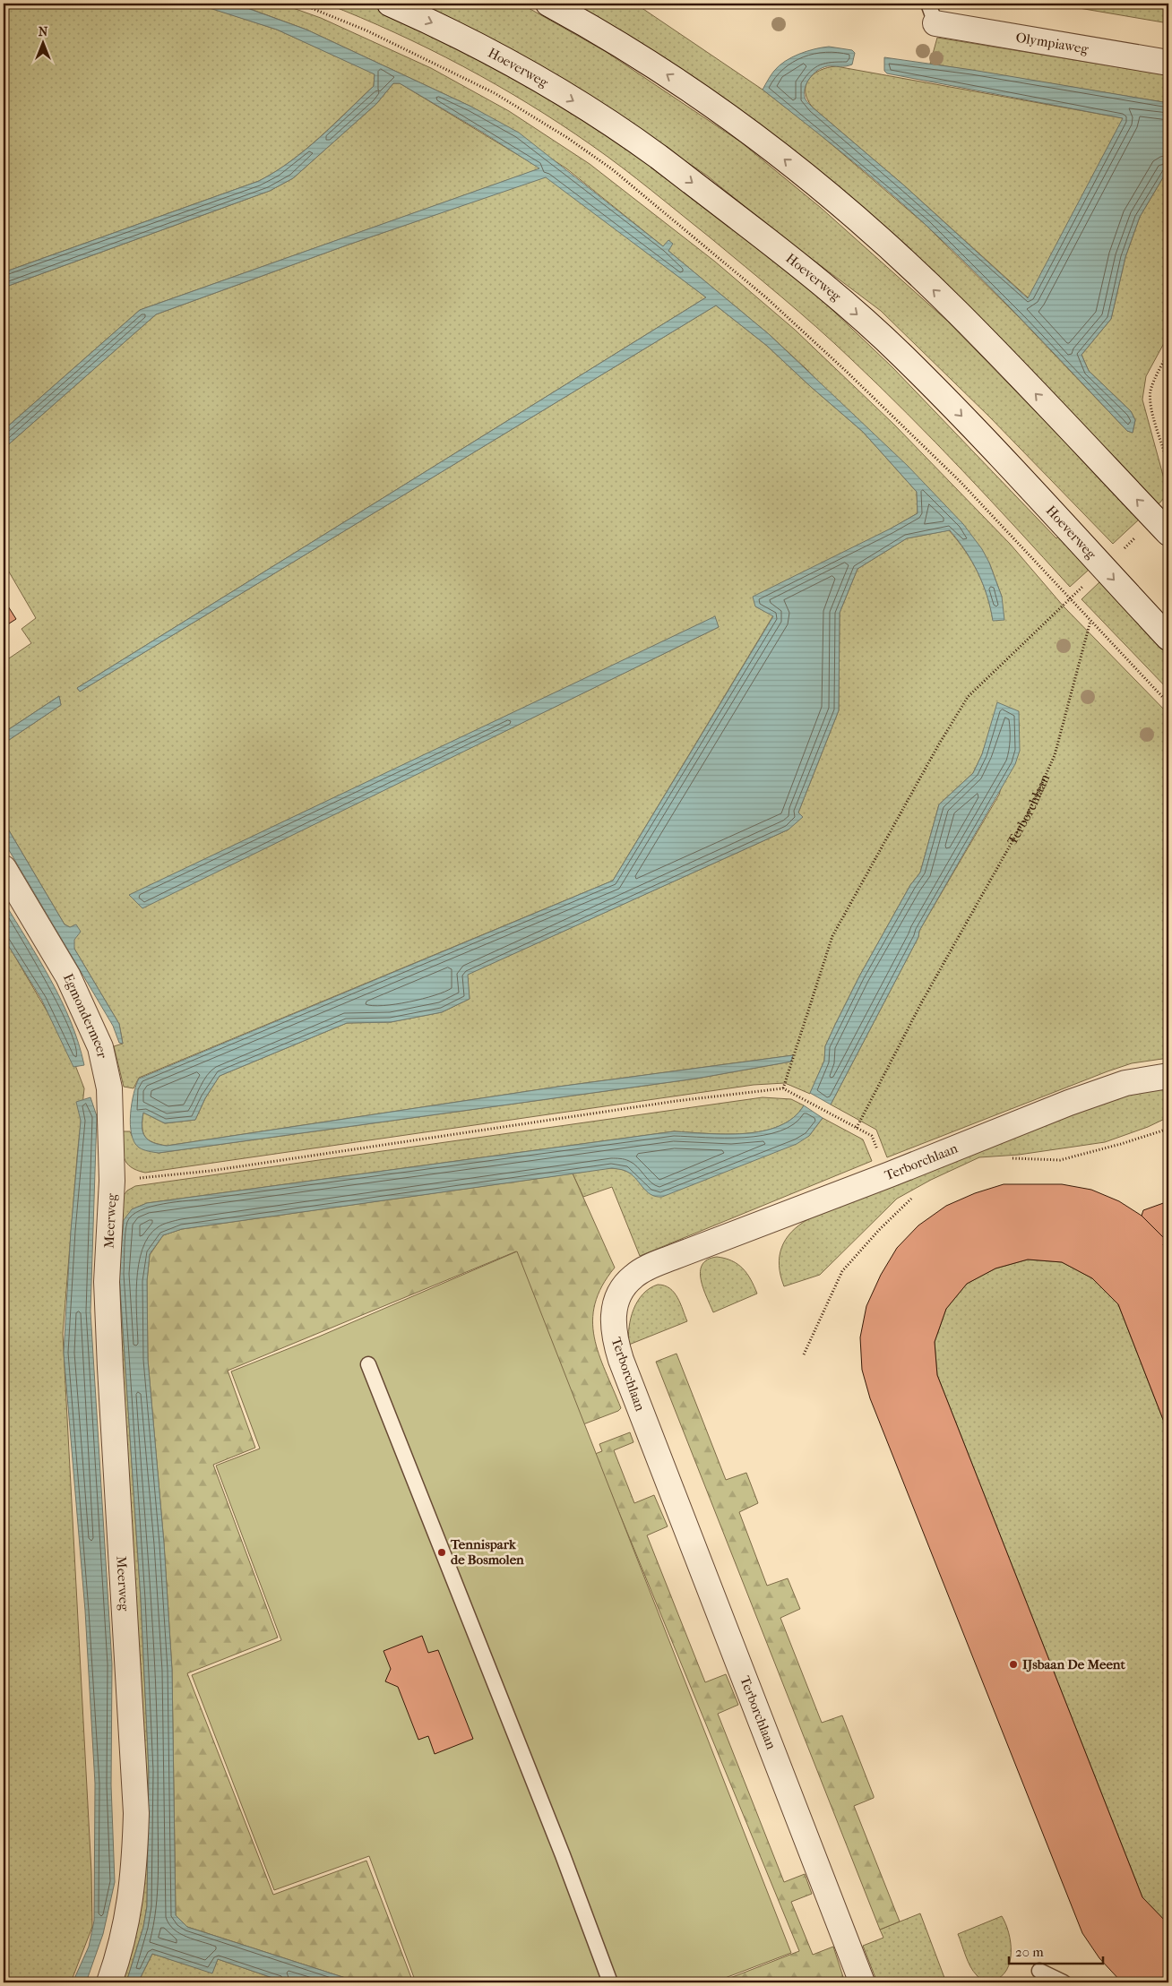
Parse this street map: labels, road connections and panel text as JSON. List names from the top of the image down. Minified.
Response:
{"streets":{"street":["Olympiaweg","Hoeverweg","Terborchlaan","Egmondermeer","Meerweg"]},"crossings":[["Egmondermeer","Meerweg"]],"places":["Tennispark de Bosmolen","IJsbaan De Meent"],"scale_bar":"20 m","north":"top"}
